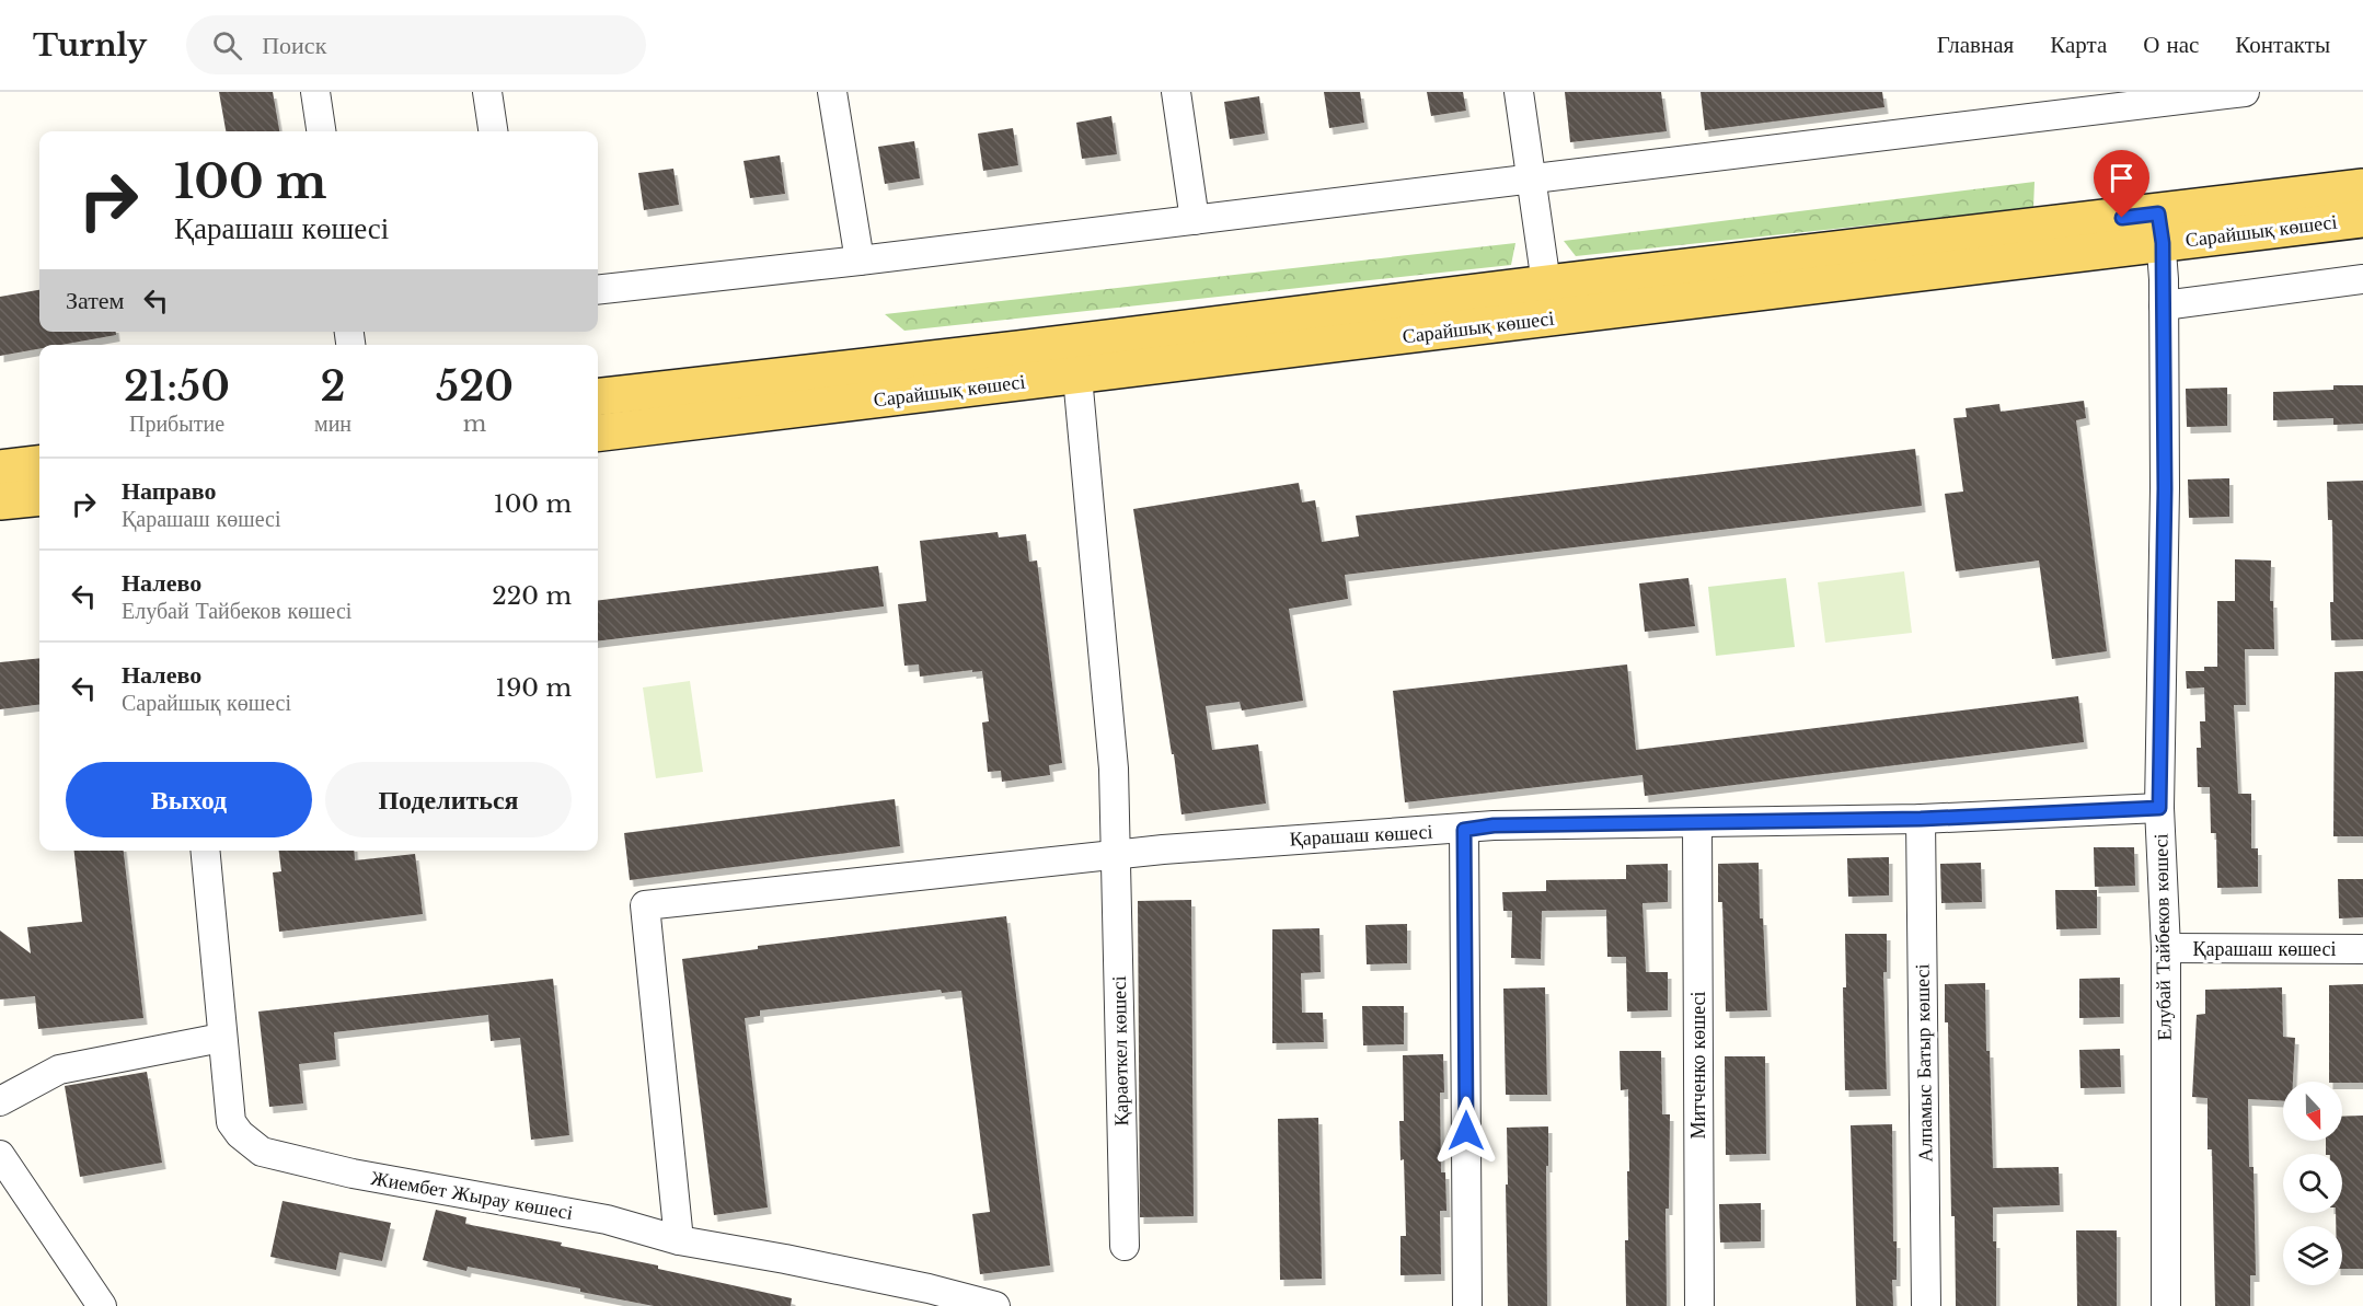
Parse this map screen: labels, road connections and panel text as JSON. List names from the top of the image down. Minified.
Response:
{"streets":{"main road":["Сарайшық көшесі"],"street":["Қарашаш көшесі","Елубай Тайбеков көшесі","Қараөткел көшесі","Алпамыс Батыр көшесі","Митченко көшесі","Жиембет Жырау көшесі"]},"crossings":[["Сарайшық көшесі","Елубай Тайбеков көшесі"],["Сарайшық көшесі","Қараөткел көшесі"],["Қарашаш көшесі","Елубай Тайбеков көшесі"],["Қарашаш көшесі","Қараөткел көшесі"],["Қарашаш көшесі","Алпамыс Батыр көшесі"],["Қарашаш көшесі","Митченко көшесі"],["Қарашаш көшесі","Жиембет Жырау көшесі"]],"north":"bottom","page":{"header":"Turnly","search":"Поиск","nav":["Главная","Карта","О нас","Контакты"],"turn":["100 m","Қарашаш көшесі"],"then":"Затем","eta":["21:50","Прибытие","2","мин","520","m"],"list":[{"name":"Направо","note":"Қарашаш көшесі","value":"100 m"},{"name":"Налево","note":"Елубай Тайбеков көшесі","value":"220 m"},{"name":"Налево","note":"Сарайшық көшесі","value":"190 m"}],"buttons":["Выход","Поделиться"]}}
